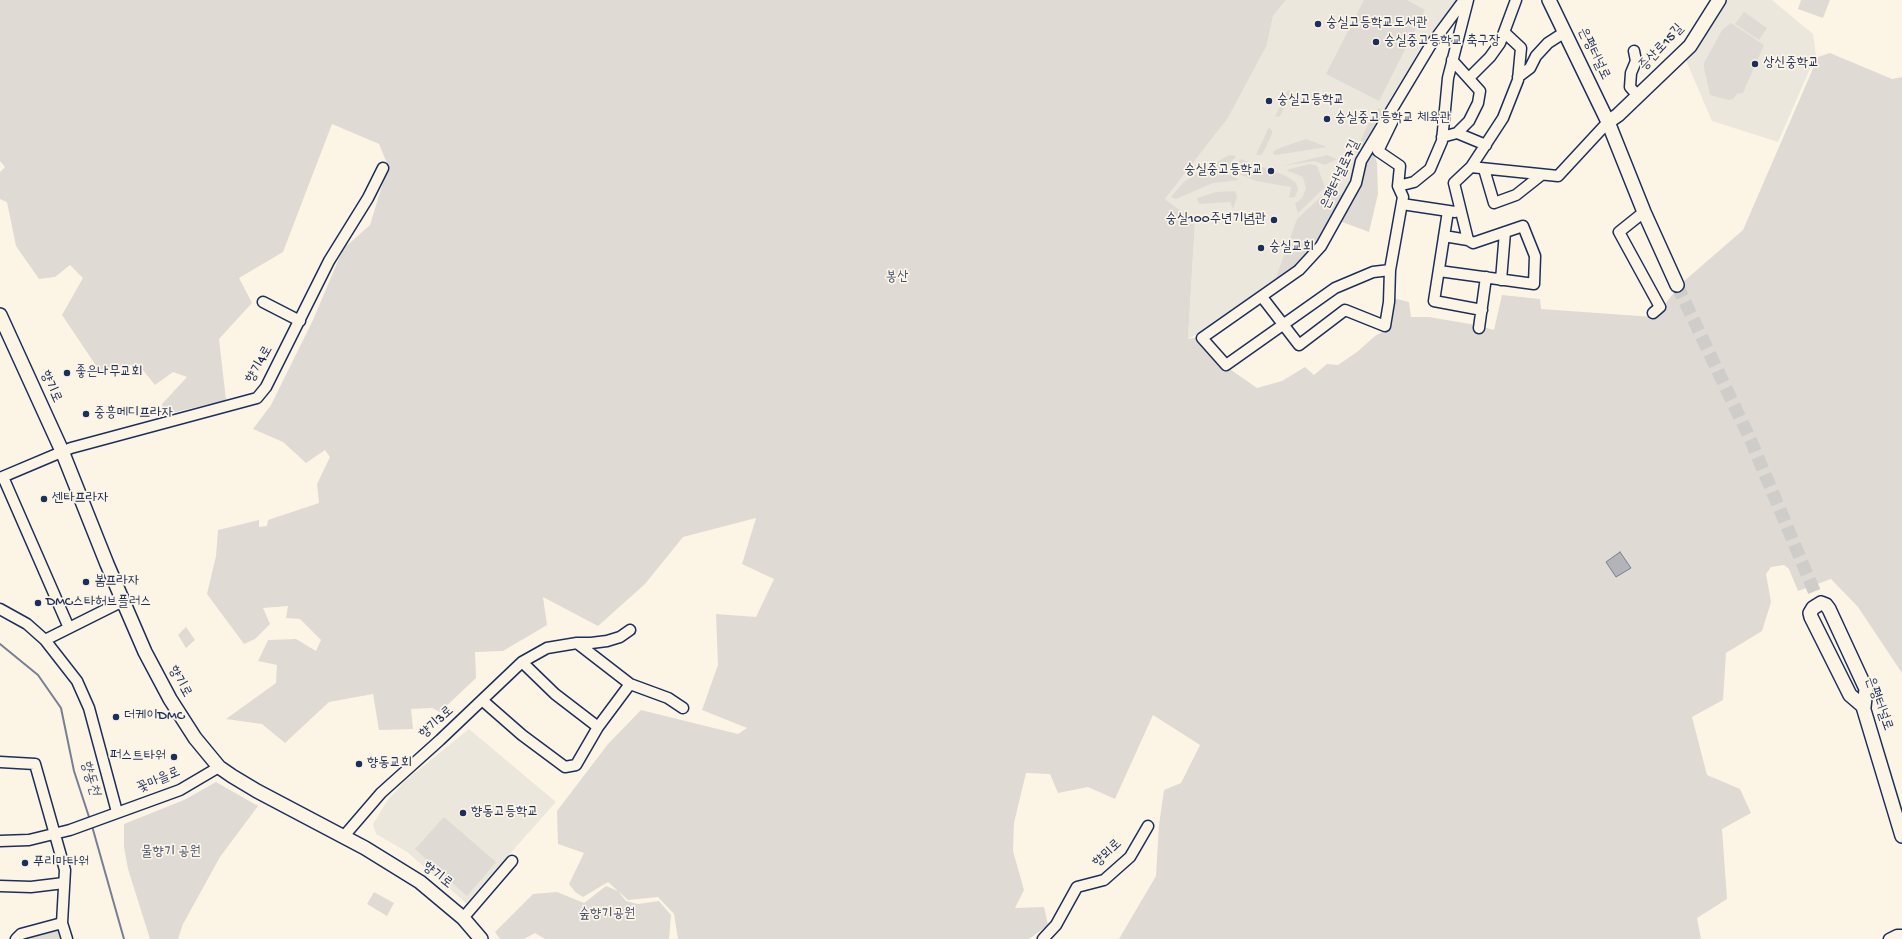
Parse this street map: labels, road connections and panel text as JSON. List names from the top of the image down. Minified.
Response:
{"streets":{"main road":["증산로15길","은평터널로","향기로"],"street":["은평터널로7길","향기4로","향기3로","꽃마을로","향뫼로"]},"crossings":[["증산로15길","은평터널로"],["향기4로","향기로"],["향기로","향기3로"],["향기로","꽃마을로"]],"water":["향동천"],"parks":["봉산","물향기 공원","숲향기공원"],"places":["숭실고등학교도서관","숭실중고등학교 축구장","상신중학교","숭실고등학교","숭실중고등학교 체육관","숭실중고등학교","숭실100주년기념관","숭실교회","좋은나무교회","중흥메디프라자","센타프라자","봄프라자","DMC스타허브플러스","더케이DMC","퍼스트타워","향동교회","향동고등학교","푸리마타워"]}
